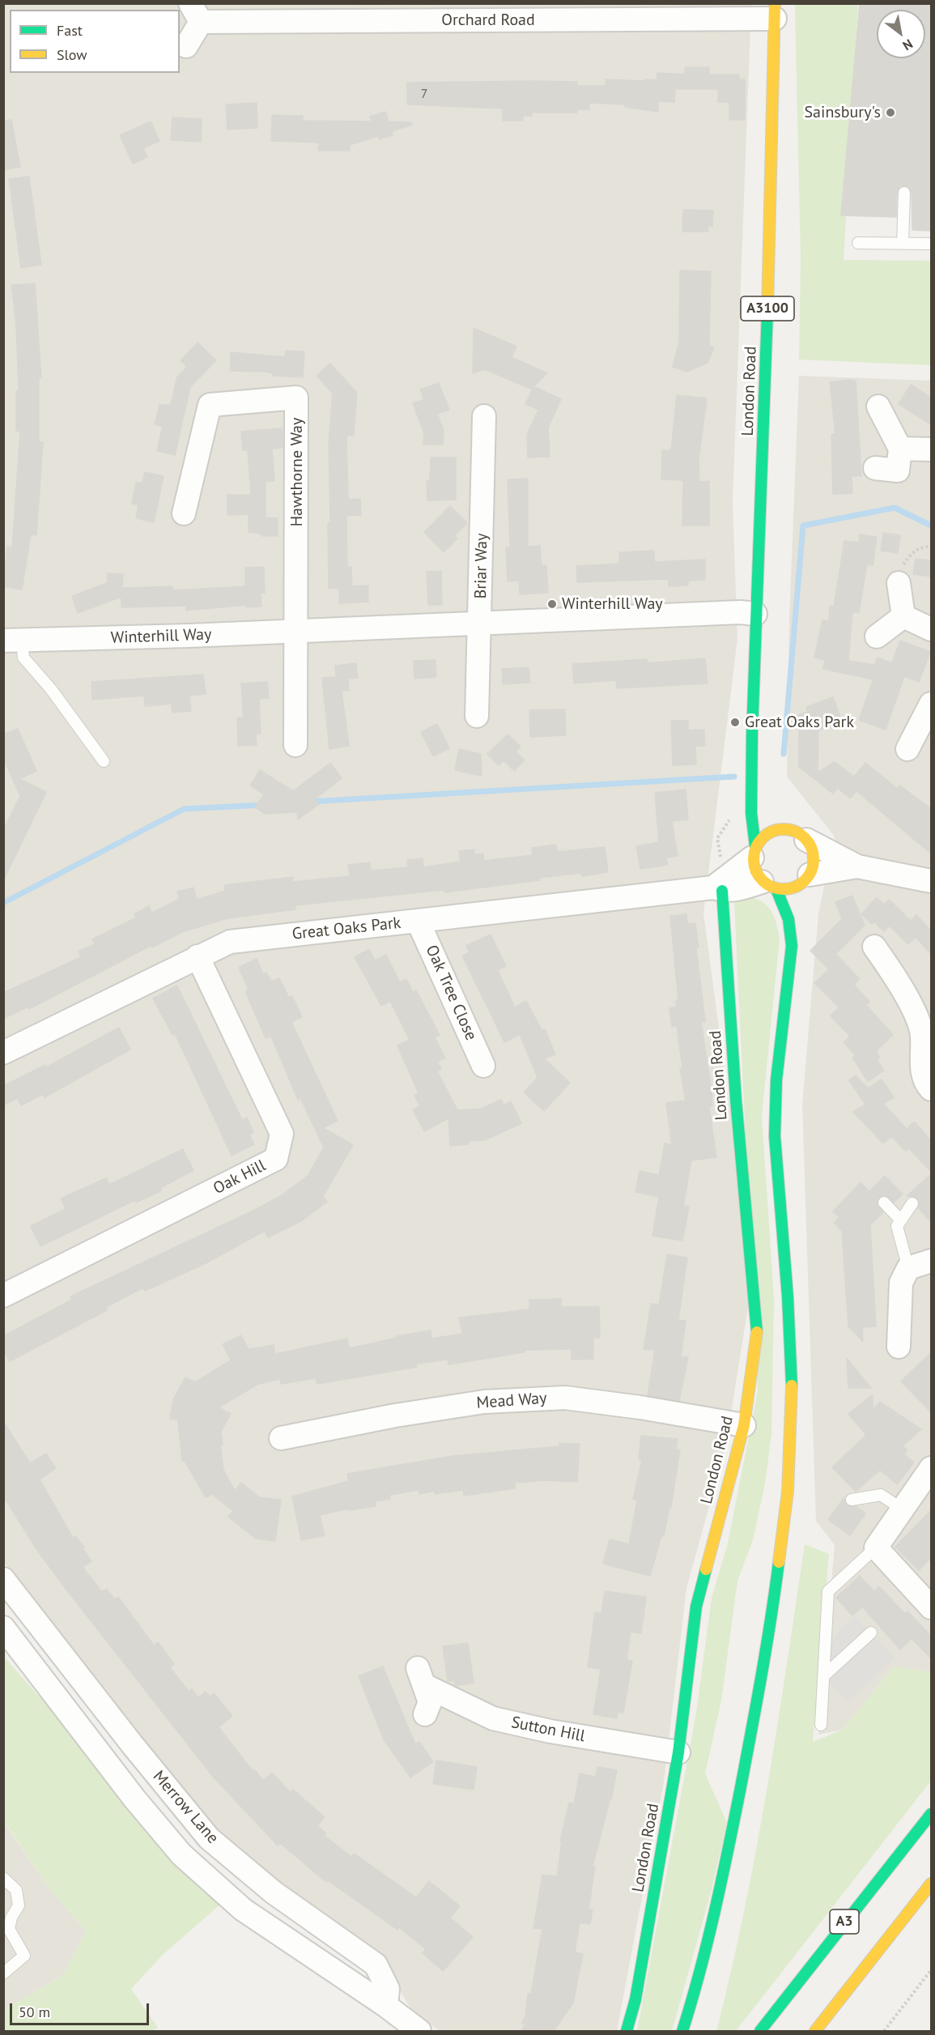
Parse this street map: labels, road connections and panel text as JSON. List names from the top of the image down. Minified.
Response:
{"streets":{"main road":["A3100","London Road","A3"],"street":["Orchard Road","Hawthorne Way","Briar Way","Winterhill Way","Great Oaks Park","Oak Tree Close","Oak Hill","Mead Way","Sutton Hill","Merrow Lane"]},"crossings":[["Orchard Road","London Road"],["London Road","Winterhill Way"],["London Road","Great Oaks Park"],["London Road","Mead Way"],["London Road","Sutton Hill"],["Hawthorne Way","Winterhill Way"],["Briar Way","Winterhill Way"],["Great Oaks Park","Oak Tree Close"],["Great Oaks Park","Oak Hill"]],"places":["Sainsbury's","Winterhill Way","Great Oaks Park"],"house_numbers":["7"],"legend":["Fast","Slow"],"scale_bar":"50 m","north":"bottom right"}
